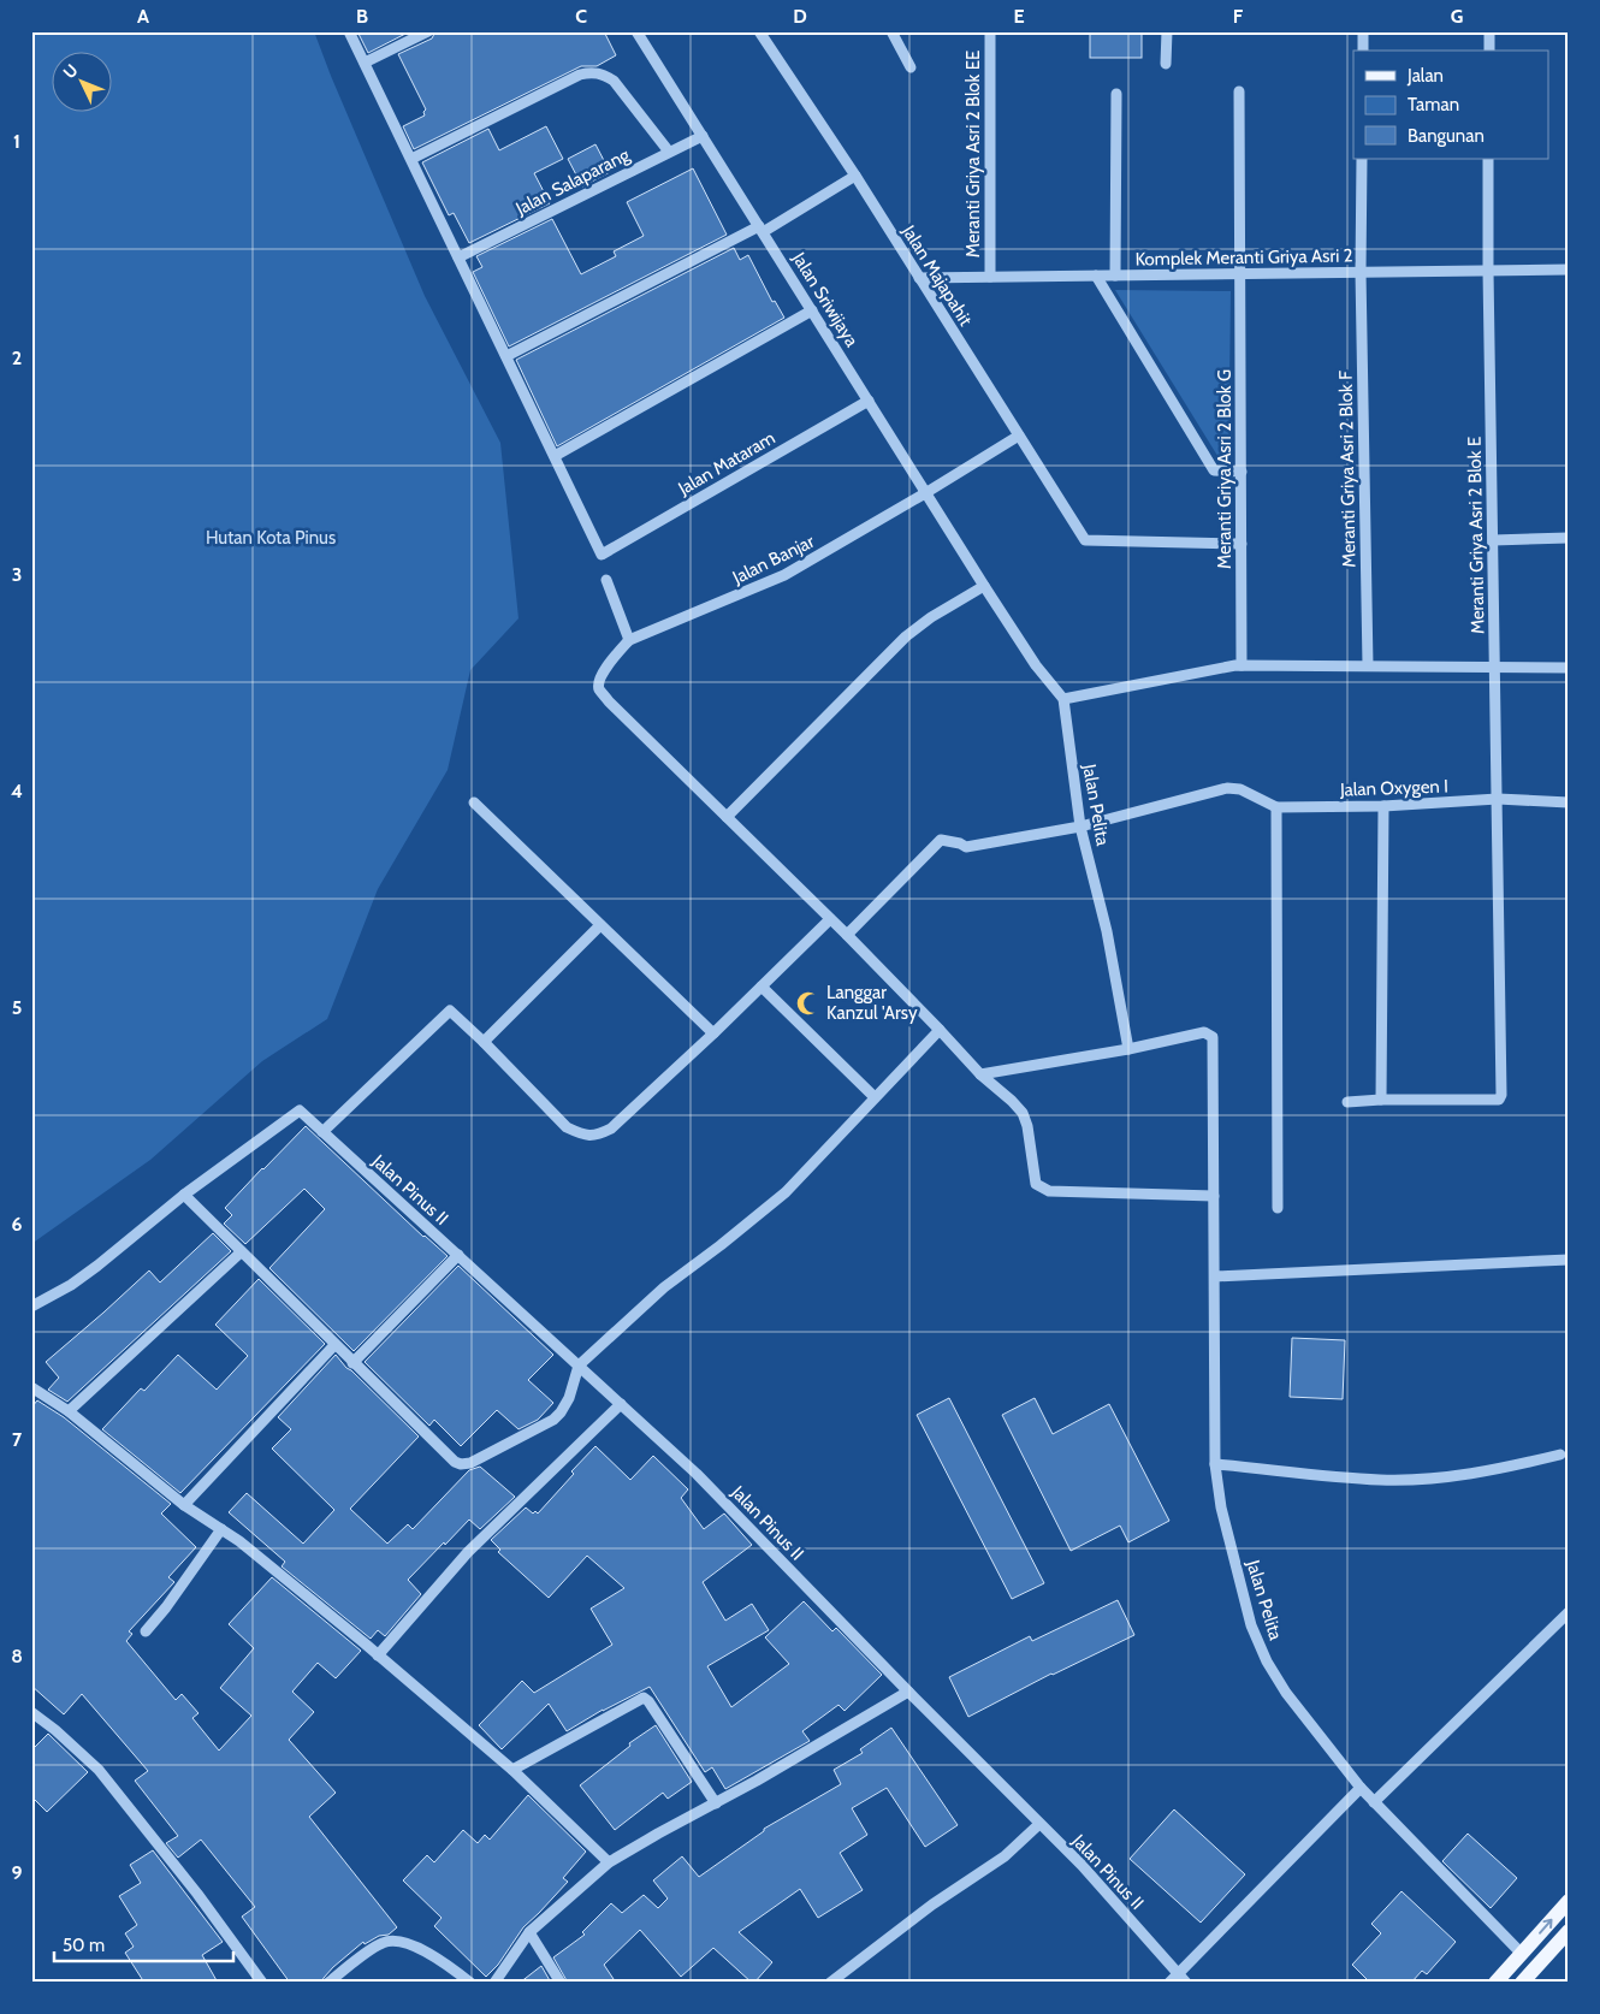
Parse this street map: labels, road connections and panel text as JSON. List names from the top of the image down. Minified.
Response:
{"streets":{"street":["Meranti Griya Asri 2 Blok EE","Jalan Salaparang","Komplek Meranti Griya Asri 2","Jalan Majapahit","Jalan Sriwijaya","Jalan Mataram","Meranti Griya Asri 2 Blok G","Meranti Griya Asri 2 Blok F","Meranti Griya Asri 2 Blok E","Jalan Banjar","Jalan Oxygen I","Jalan Pelita","Jalan Pinus II"]},"crossings":[["Meranti Griya Asri 2 Blok EE","Komplek Meranti Griya Asri 2"],["Jalan Salaparang","Jalan Sriwijaya"],["Komplek Meranti Griya Asri 2","Jalan Majapahit"],["Komplek Meranti Griya Asri 2","Meranti Griya Asri 2 Blok G"],["Komplek Meranti Griya Asri 2","Meranti Griya Asri 2 Blok F"],["Komplek Meranti Griya Asri 2","Meranti Griya Asri 2 Blok E"],["Jalan Majapahit","Meranti Griya Asri 2 Blok G"],["Jalan Majapahit","Jalan Banjar"],["Jalan Sriwijaya","Jalan Mataram"],["Jalan Sriwijaya","Jalan Banjar"],["Meranti Griya Asri 2 Blok E","Jalan Oxygen I"],["Jalan Oxygen I","Jalan Pelita"]],"parks":["Hutan Kota Pinus"],"places":{"mosque":["Langgar Kanzul 'Arsy"]},"legend":["Jalan","Taman","Bangunan"],"scale_bar":"50 m","north":"top left","grid":{"columns":["A","B","C","D","E","F","G"],"rows":["1","2","3","4","5","6","7","8","9"]}}
